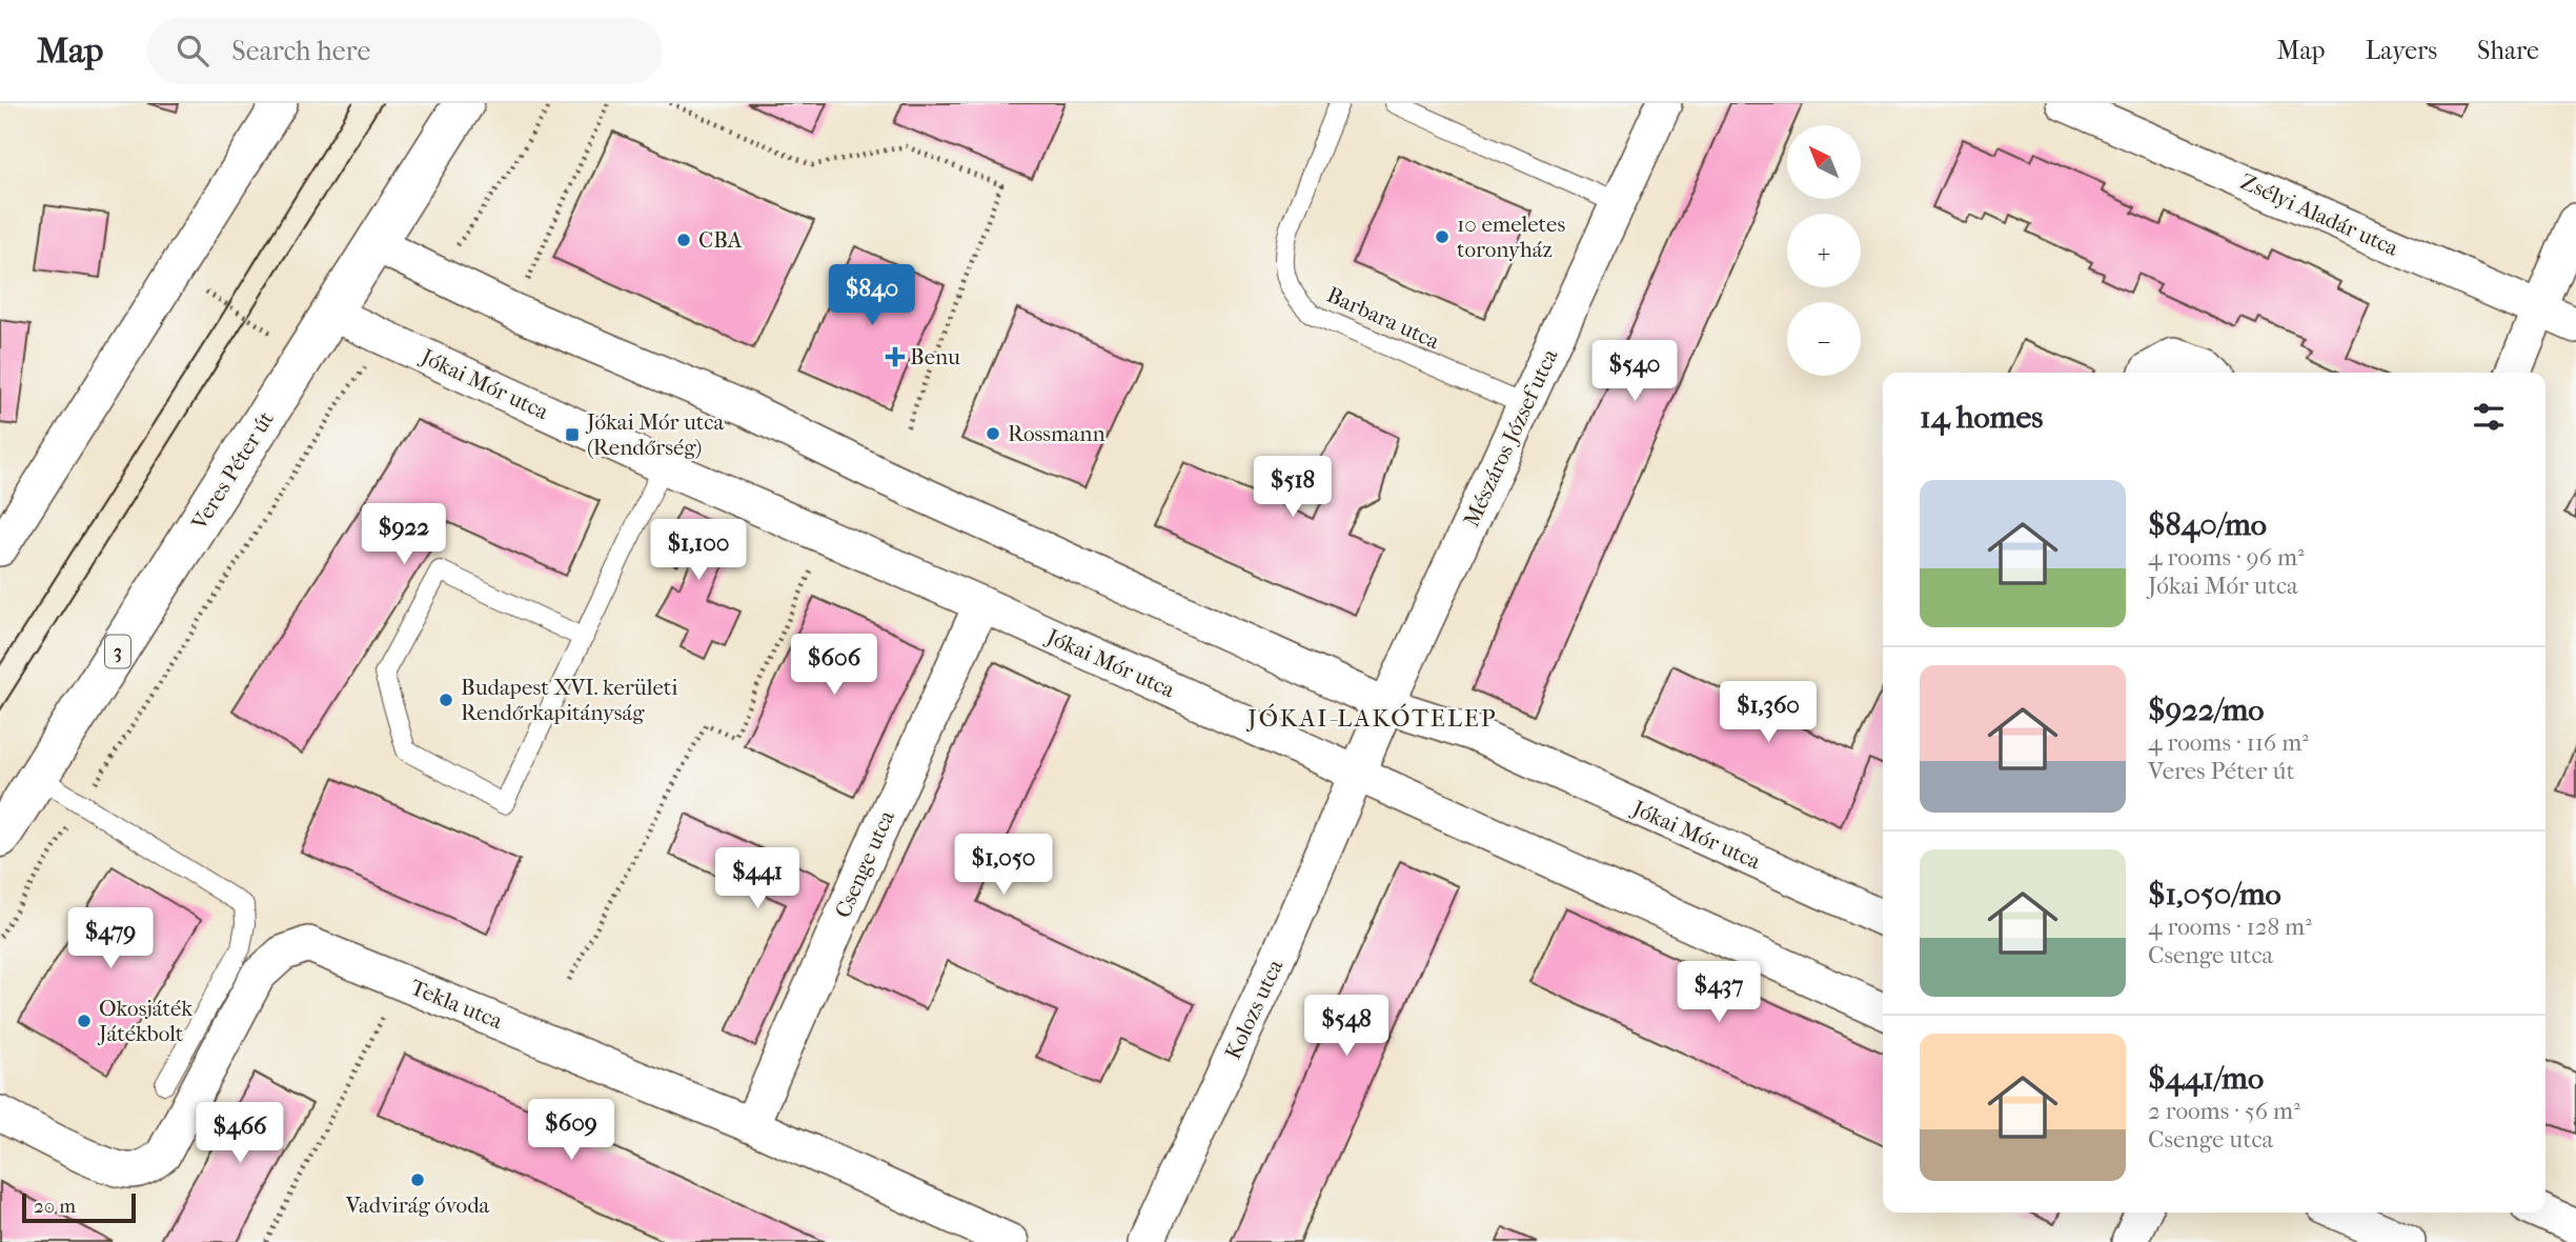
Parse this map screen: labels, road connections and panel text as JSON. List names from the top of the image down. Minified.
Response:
{"streets":{"main road":["Veres Péter út","3"],"street":["Zsélyi Aladár utca","Jókai Mór utca","Mészáros József utca","Csenge utca","Tekla utca","Kolozs utca"],"lane":["Barbara utca"]},"crossings":[["Barbara utca","Mészáros József utca"],["Jókai Mór utca","Mészáros József utca"],["Jókai Mór utca","Veres Péter út"],["Jókai Mór utca","Csenge utca"],["Jókai Mór utca","Kolozs utca"],["Mészáros József utca","Kolozs utca"],["Csenge utca","Tekla utca"]],"districts":["JÓKAI-LAKÓTELEP"],"places":{"other":["10 emeletes toronyház","CBA","Rossmann","Budapest XVI. kerületi Rendőrkapitányság","Okosjáték Játékbolt","Vadvirág óvoda"],"health":["Benu"],"transit":["Jókai Mór utca (Rendőrség)"]},"scale_bar":"20 m","north":"top left","page":{"header":"Map","search":"Search here","nav":["Map","Layers","Share"],"map_buttons":["+","−"],"price":["$840","$540","$518","$922","$1,100","$606","$1,360","$1,050","$441","$479","$437","$548","$609","$466"],"heading":"14 homes","list":[{"name":"$840/mo","note":"4 rooms · 96 m² · Jókai Mór utca"},{"name":"$922/mo","note":"4 rooms · 116 m² · Veres Péter út"},{"name":"$1,050/mo","note":"4 rooms · 128 m² · Csenge utca"},{"name":"$441/mo","note":"2 rooms · 56 m² · Csenge utca"}],"scale":"20 m"}}
